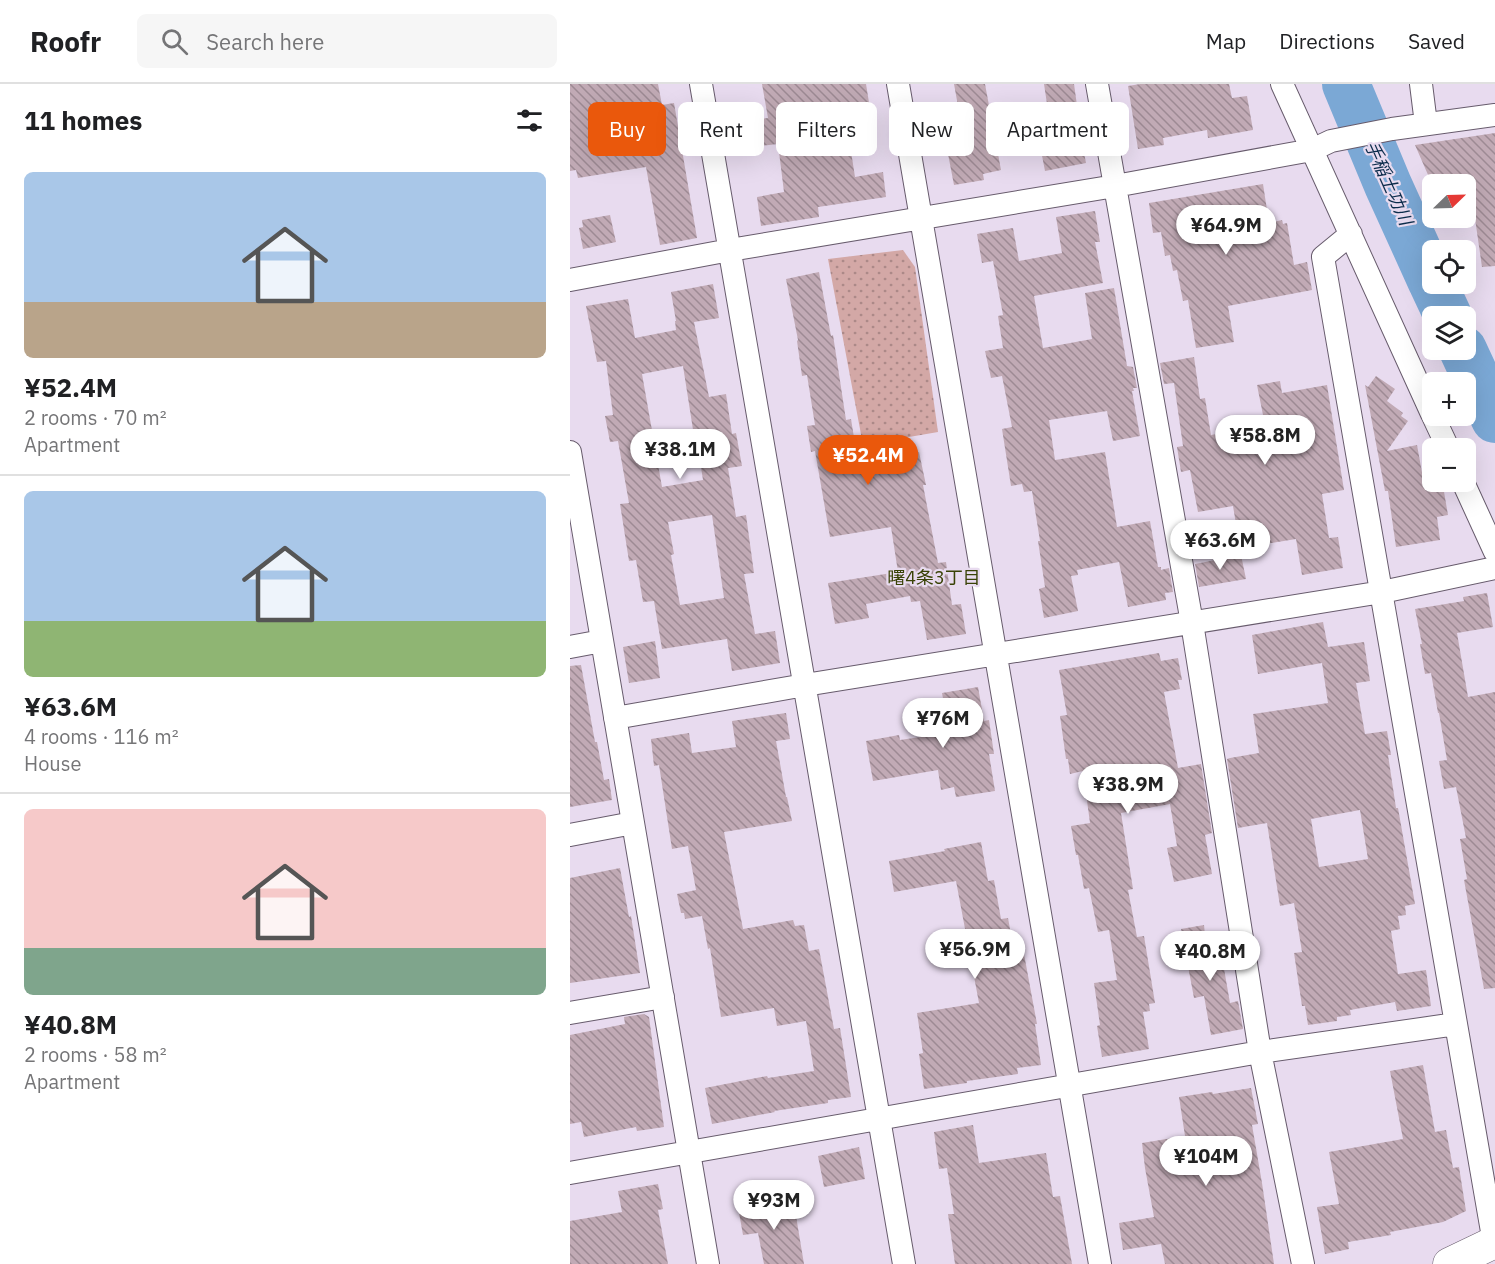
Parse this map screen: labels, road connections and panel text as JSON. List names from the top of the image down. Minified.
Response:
{"districts":["曙4条3丁目"],"water":["手稲土功川"],"north":"top right","page":{"header":"Roofr","search":"Search here","nav":["Map","Directions","Saved"],"heading":"11 homes","chip":["Buy","Rent","Filters","New","Apartment"],"list":[{"name":"¥52.4M","note":"2 rooms · 70 m² · Apartment"},{"name":"¥63.6M","note":"4 rooms · 116 m² · House"},{"name":"¥40.8M","note":"2 rooms · 58 m² · Apartment"}],"map_buttons":["+","−"],"price":["¥64.9M","¥58.8M","¥38.1M","¥52.4M","¥63.6M","¥76M","¥38.9M","¥56.9M","¥40.8M","¥104M","¥93M"]}}
